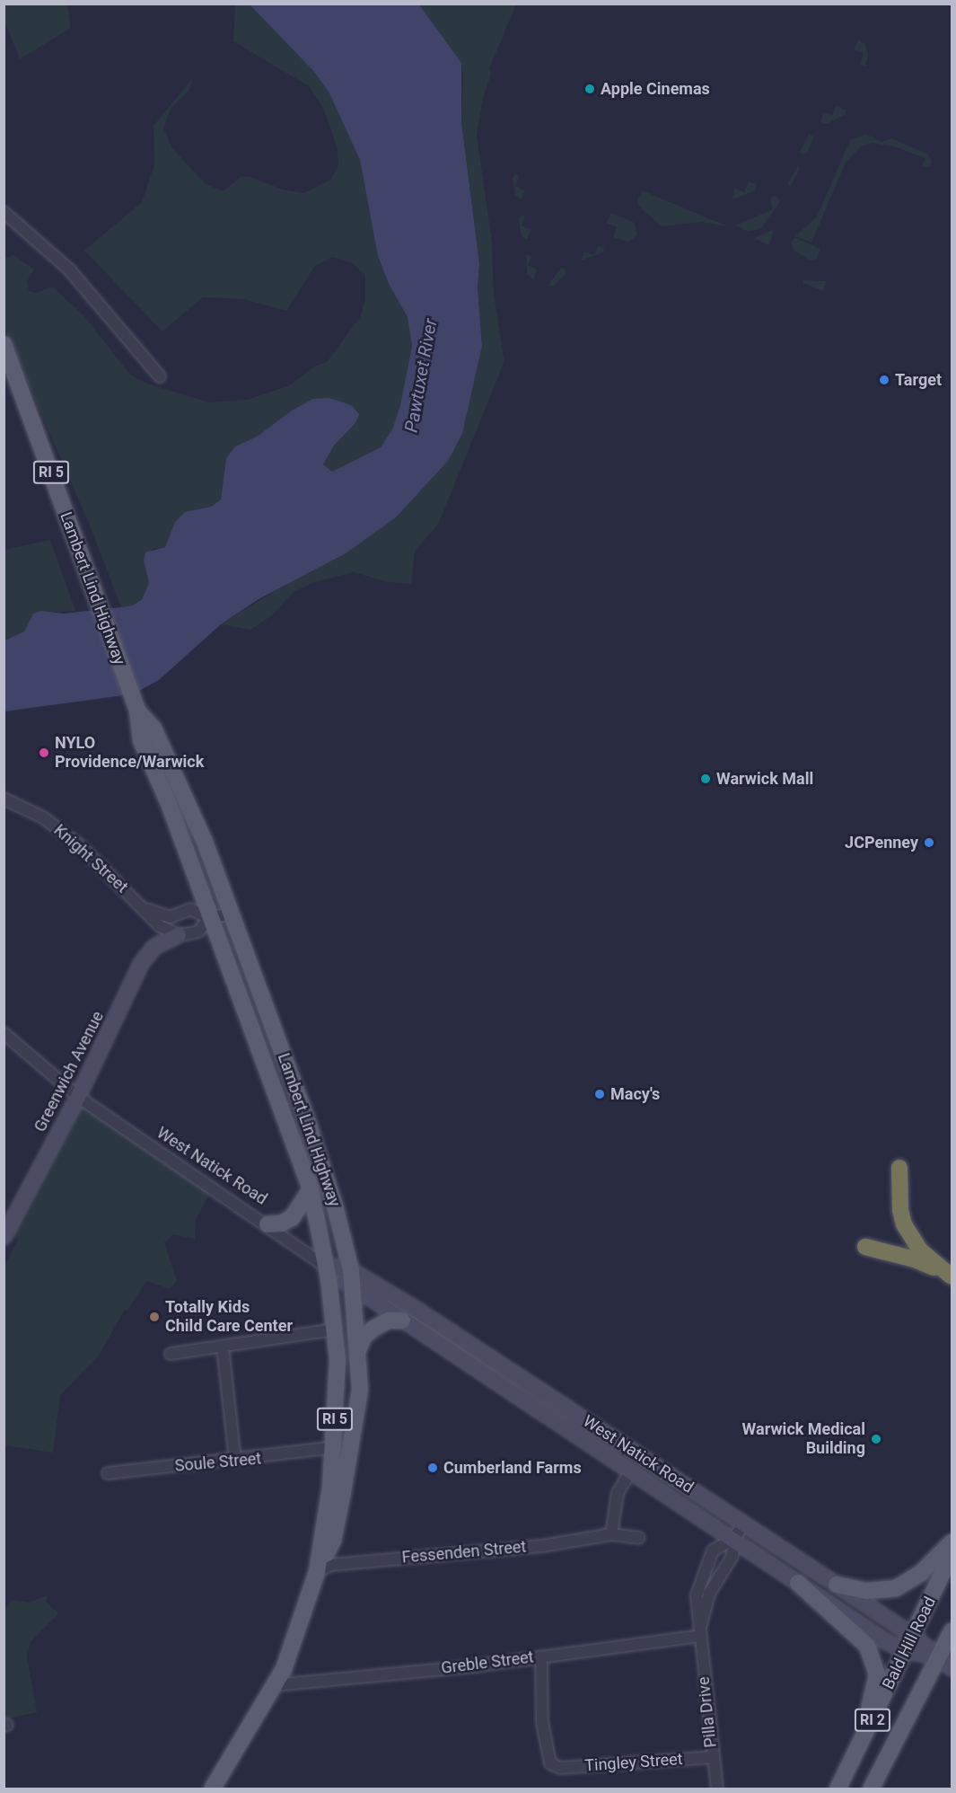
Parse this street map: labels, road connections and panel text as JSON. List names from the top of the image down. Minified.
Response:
{"streets":{"main road":["RI 5","Lambert Lind Highway","Greenwich Avenue","West Natick Road","Bald Hill Road","RI 2"],"street":["Knight Street","Soule Street","Fessenden Street","Greble Street","Pilla Drive","Tingley Street"]},"crossings":[["Lambert Lind Highway","Knight Street"],["Lambert Lind Highway","West Natick Road"],["Lambert Lind Highway","Fessenden Street"],["Lambert Lind Highway","Greble Street"],["Knight Street","Greenwich Avenue"],["Greenwich Avenue","West Natick Road"],["West Natick Road","Bald Hill Road"],["West Natick Road","Pilla Drive"],["Greble Street","Pilla Drive"],["Greble Street","Tingley Street"],["Pilla Drive","Tingley Street"]],"water":["Pawtuxet River"],"places":["Apple Cinemas","Target","NYLO Providence/Warwick","Warwick Mall","JCPenney","Macy's","Totally Kids Child Care Center","Warwick Medical Building","Cumberland Farms"]}
